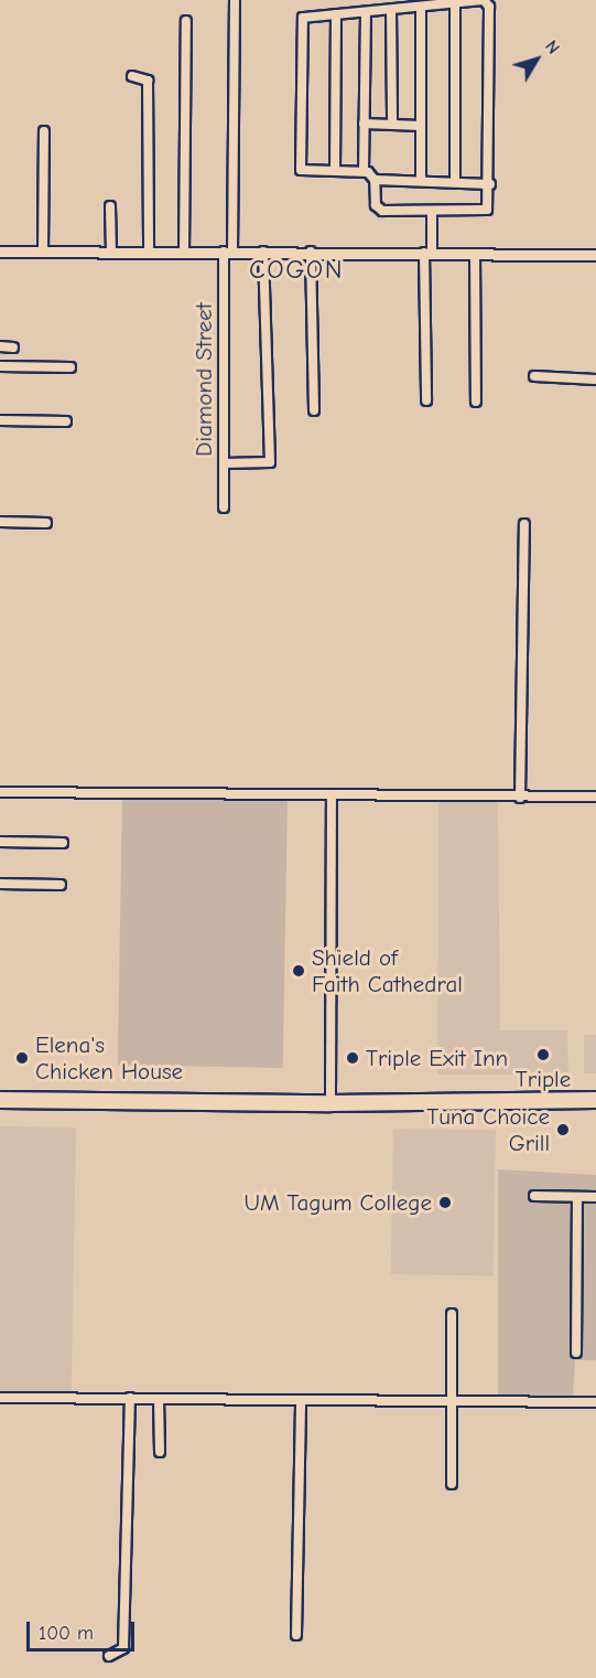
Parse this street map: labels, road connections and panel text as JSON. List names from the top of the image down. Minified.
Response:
{"streets":{"street":["Diamond Street"]},"districts":["COGON"],"places":["Shield of Faith Cathedral","Triple","Elena's Chicken House","Triple Exit Inn","Tuna Choice Grill","UM Tagum College"],"scale_bar":"100 m","north":"top right"}
